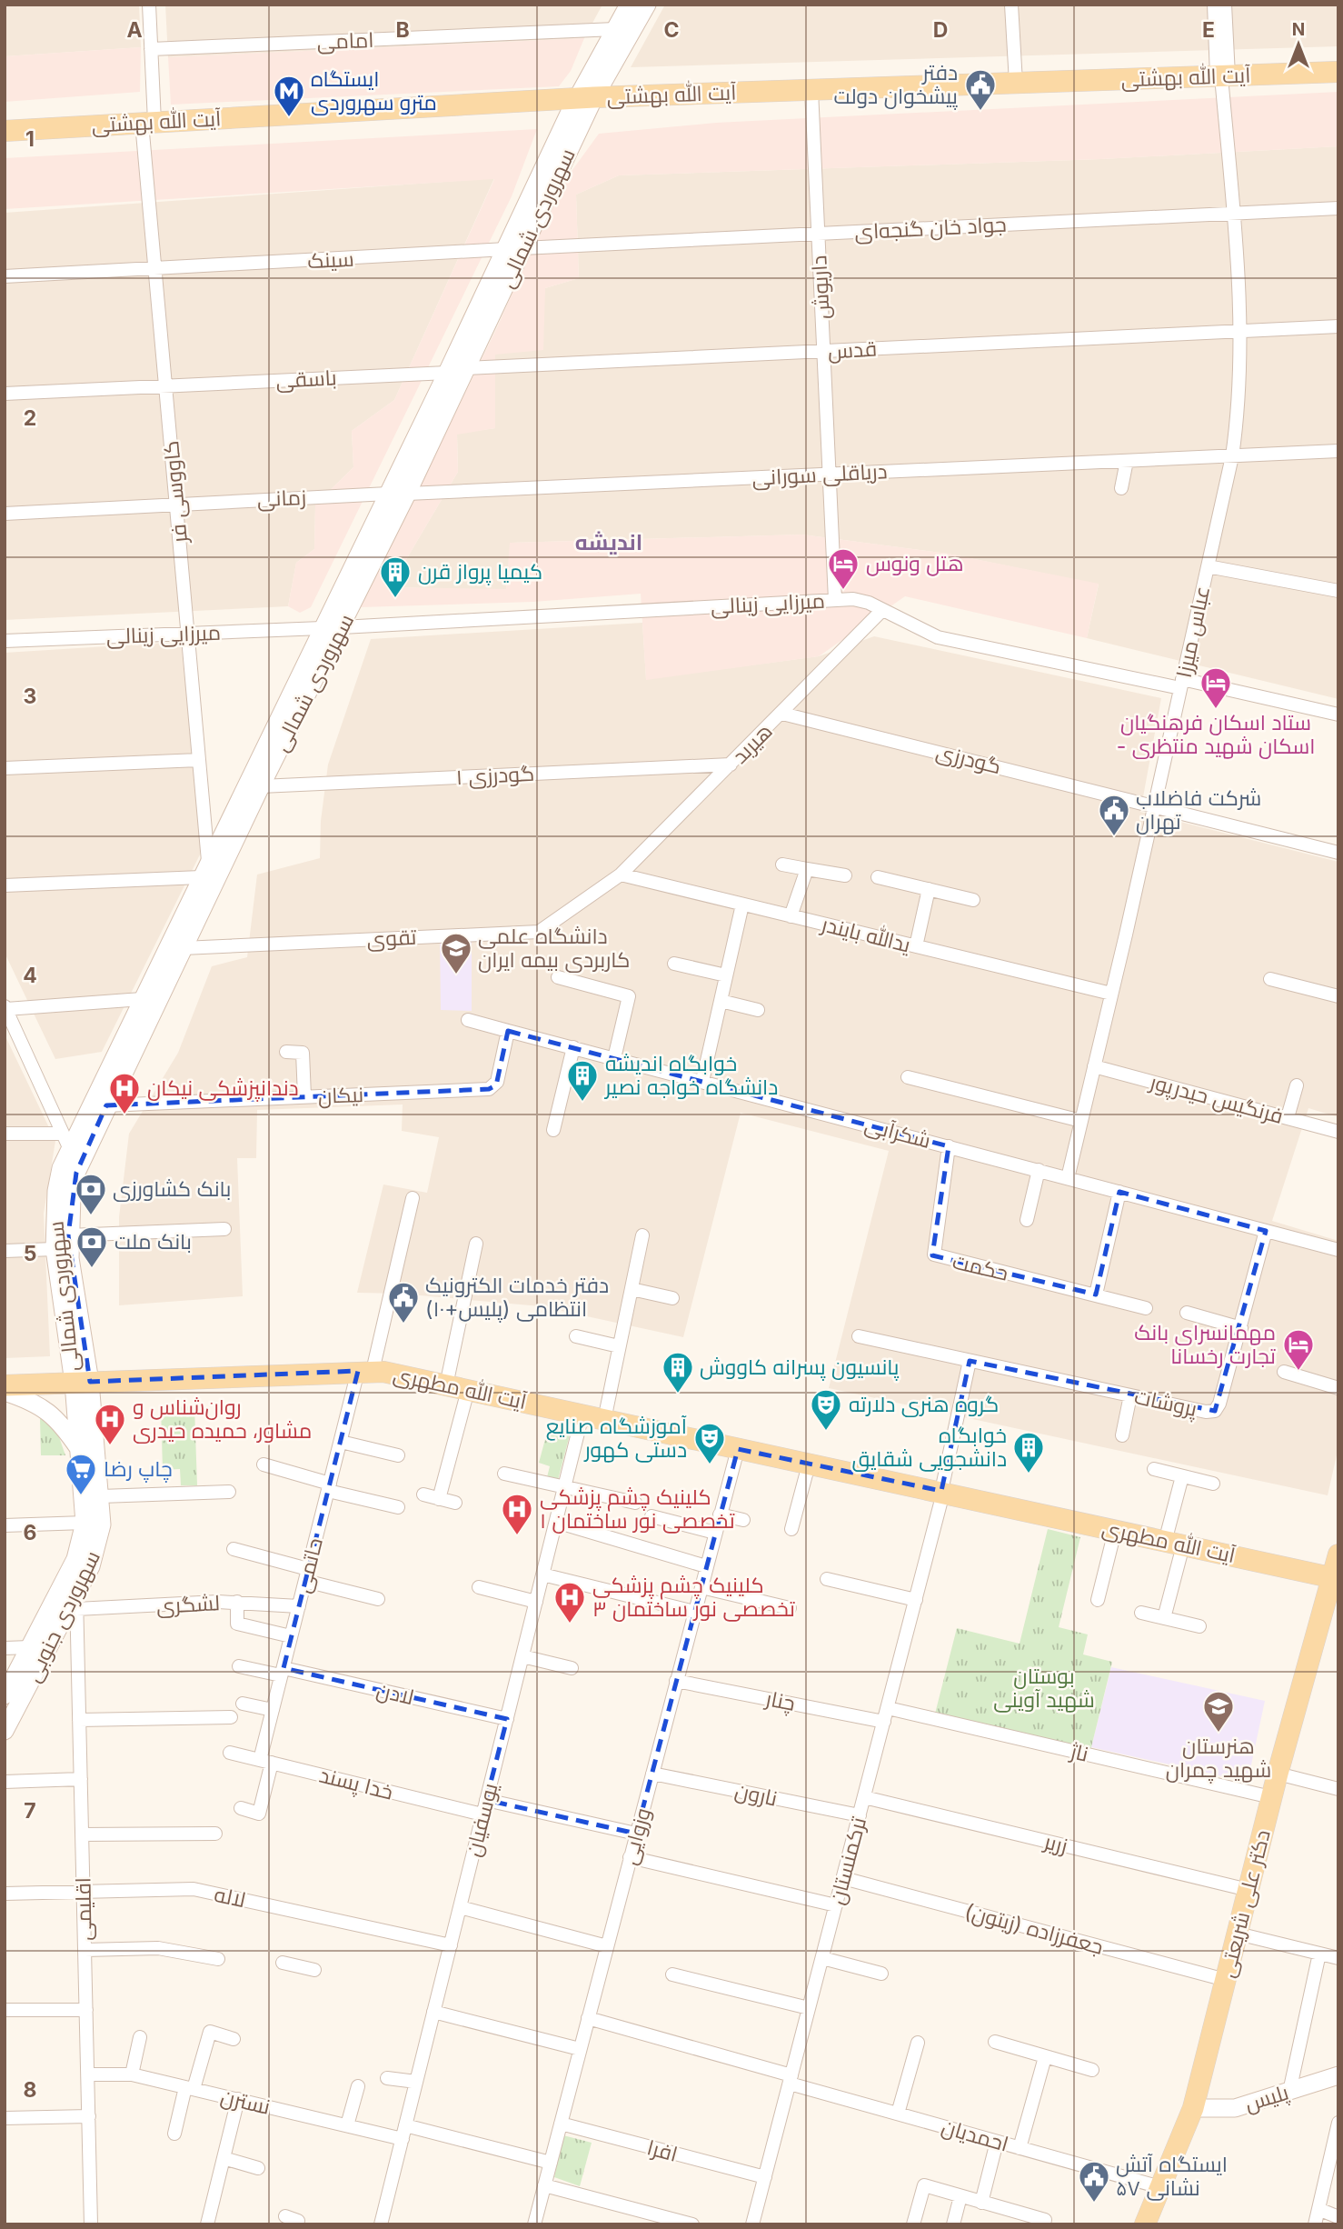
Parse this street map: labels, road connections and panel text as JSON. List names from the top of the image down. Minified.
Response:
{"streets":{"main road":["آیت الله بهشتی","سهروردی شمالی","آیت الله مطهری","سهروردی جنوبی","دکتر علی شریعتی","پلیس"],"street":["امامی","جواد خان گنجه‌ای","سینک","داریوش","قدس","باسقی","دریاقلی سورانی","کاووسی فر","زمانی","میرزایی زینالی","عباس میرزا","هیربد","گودرزی","گودرزی ۱","یدالله بایندر","تقوی","نیکان","فرنگیس حیدرپور","شکرآبی","حکمت","پروشات","حاتمی","لشگری","لادن","چنار","ناژ","خدا پسند","نارون","یوسفیان","وزوایی","زریر","ترکمنستان","لاله","اقلیمی","جعفرزاده (زیتون)","نسترن","احمدیان","افرا"]},"crossings":[["امامی","سهروردی شمالی"],["امامی","کاووسی فر"],["آیت الله بهشتی","سهروردی شمالی"],["آیت الله بهشتی","داریوش"],["آیت الله بهشتی","کاووسی فر"],["آیت الله بهشتی","عباس میرزا"],["سهروردی شمالی","جواد خان گنجه‌ای"],["سهروردی شمالی","سینک"],["سهروردی شمالی","قدس"],["سهروردی شمالی","باسقی"],["سهروردی شمالی","دریاقلی سورانی"],["سهروردی شمالی","کاووسی فر"],["سهروردی شمالی","زمانی"],["سهروردی شمالی","میرزایی زینالی"],["سهروردی شمالی","گودرزی ۱"],["سهروردی شمالی","تقوی"],["سهروردی شمالی","نیکان"],["سهروردی شمالی","آیت الله مطهری"],["سهروردی شمالی","سهروردی جنوبی"],["جواد خان گنجه‌ای","سینک"],["جواد خان گنجه‌ای","داریوش"],["جواد خان گنجه‌ای","عباس میرزا"],["سینک","کاووسی فر"],["داریوش","قدس"],["داریوش","دریاقلی سورانی"],["داریوش","میرزایی زینالی"],["قدس","عباس میرزا"],["باسقی","کاووسی فر"],["دریاقلی سورانی","عباس میرزا"],["کاووسی فر","زمانی"],["کاووسی فر","میرزایی زینالی"],["میرزایی زینالی","عباس میرزا"],["میرزایی زینالی","هیربد"],["عباس میرزا","گودرزی"],["عباس میرزا","یدالله بایندر"],["عباس میرزا","فرنگیس حیدرپور"],["عباس میرزا","شکرآبی"],["هیربد","گودرزی"],["هیربد","گودرزی ۱"],["هیربد","یدالله بایندر"],["هیربد","تقوی"],["یدالله بایندر","تقوی"],["نیکان","شکرآبی"],["شکرآبی","حکمت"],["شکرآبی","پروشات"],["آیت الله مطهری","حاتمی"],["آیت الله مطهری","سهروردی جنوبی"],["آیت الله مطهری","یوسفیان"],["آیت الله مطهری","وزوایی"],["آیت الله مطهری","ترکمنستان"],["آیت الله مطهری","دکتر علی شریعتی"],["حاتمی","لشگری"],["حاتمی","لادن"],["حاتمی","خدا پسند"],["لشگری","سهروردی جنوبی"],["لشگری","اقلیمی"],["سهروردی جنوبی","اقلیمی"],["لادن","یوسفیان"],["چنار","وزوایی"],["چنار","ترکمنستان"],["ناژ","ترکمنستان"],["ناژ","دکتر علی شریعتی"],["خدا پسند","یوسفیان"],["نارون","وزوایی"],["نارون","ترکمنستان"],["یوسفیان","لاله"],["یوسفیان","نسترن"],["وزوایی","احمدیان"],["وزوایی","افرا"],["زریر","ترکمنستان"],["زریر","دکتر علی شریعتی"],["ترکمنستان","جعفرزاده (زیتون)"],["ترکمنستان","احمدیان"],["ترکمنستان","افرا"],["لاله","اقلیمی"],["دکتر علی شریعتی","جعفرزاده (زیتون)"],["دکتر علی شریعتی","پلیس"],["دکتر علی شریعتی","احمدیان"],["اقلیمی","نسترن"]],"districts":["اندیشه"],"parks":["بوستان شهید آوینی"],"places":{"public building":["دفتر پیشخوان دولت","شرکت فاضلاب تهران","دفتر خدمات الکترونیک انتظامی (پلیس+۱۰)","ایستگاه آتش نشانی ۵۷"],"metro station":["ایستگاه مترو سهروردی"],"hotel":["هتل ونوس","ستاد اسکان فرهنگیان - اسکان شهید منتظری","مهمانسرای بانک تجارت رخسانا"],"building":["کیمیا پرواز قرن","خوابگاه اندیشه دانشگاه خواجه نصیر","پانسیون پسرانه کاووش","خوابگاه دانشجویی شقایق"],"school or university":["دانشگاه علمی کاربردی بیمه ایران","هنرستان شهید چمران"],"hospital":["دندانپزشکی نیکان","روان‌شناس و مشاور، حمیده حیدری","کلینیک چشم پزشکی تخصصی نور ساختمان ۱","کلینیک چشم پزشکی تخصصی نور ساختمان ۳"],"bank":["بانک کشاورزی","بانک ملت"],"theatre":["گروه هنری دلارته","آموزشگاه صنایع دستی کهور"],"supermarket":["چاپ رضا"]},"north":"top","grid":{"columns":["A","B","C","D","E"],"rows":["1","2","3","4","5","6","7","8"]}}
